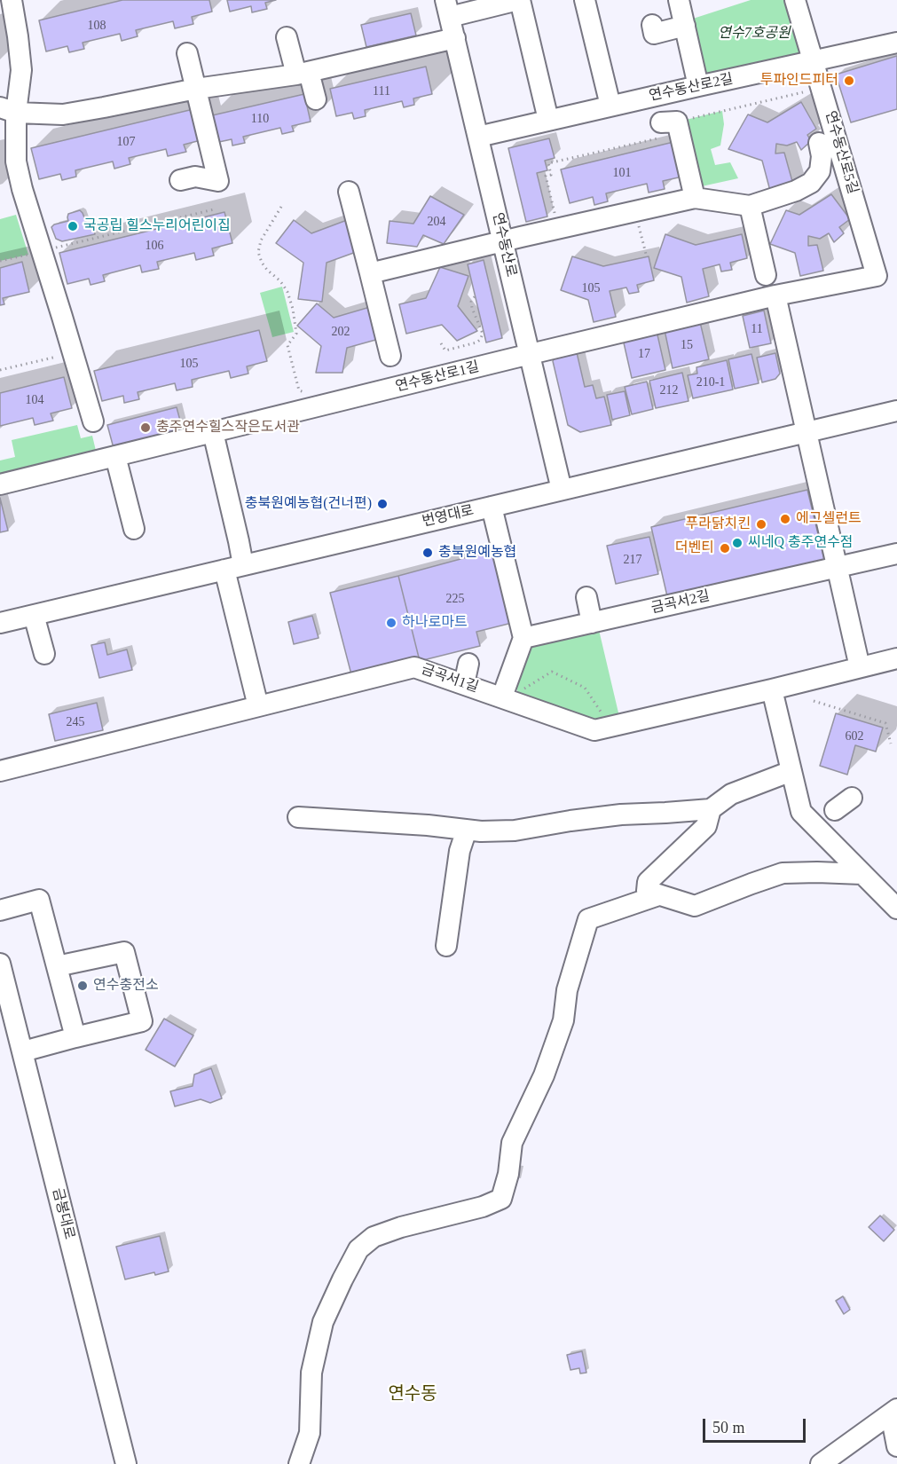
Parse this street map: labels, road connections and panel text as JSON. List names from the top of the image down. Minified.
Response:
{"streets":{"street":["연수동산로2길","연수동산로5길","연수동산로","연수동산로1길","번영대로","금곡서2길","금곡서1길","금봉대로"]},"crossings":[["연수동산로2길","연수동산로5길"],["연수동산로2길","연수동산로"],["연수동산로5길","연수동산로1길"],["연수동산로","연수동산로1길"],["연수동산로","번영대로"]],"districts":["연수동"],"parks":["연수7호공원"],"places":["투파인드피터","국공립 힐스누리어린이집","충주연수힐스작은도서관","충북원예농협(건너편)","에그셀런트","푸라닭치킨","씨네Q 충주연수점","더벤티","충북원예농협","하나로마트","연수충전소"],"house_numbers":["108","111","110","107","101","204","106","105","11","202","15","17","105","210-1","212","104","217","225","245","602"],"scale_bar":"50 m"}
